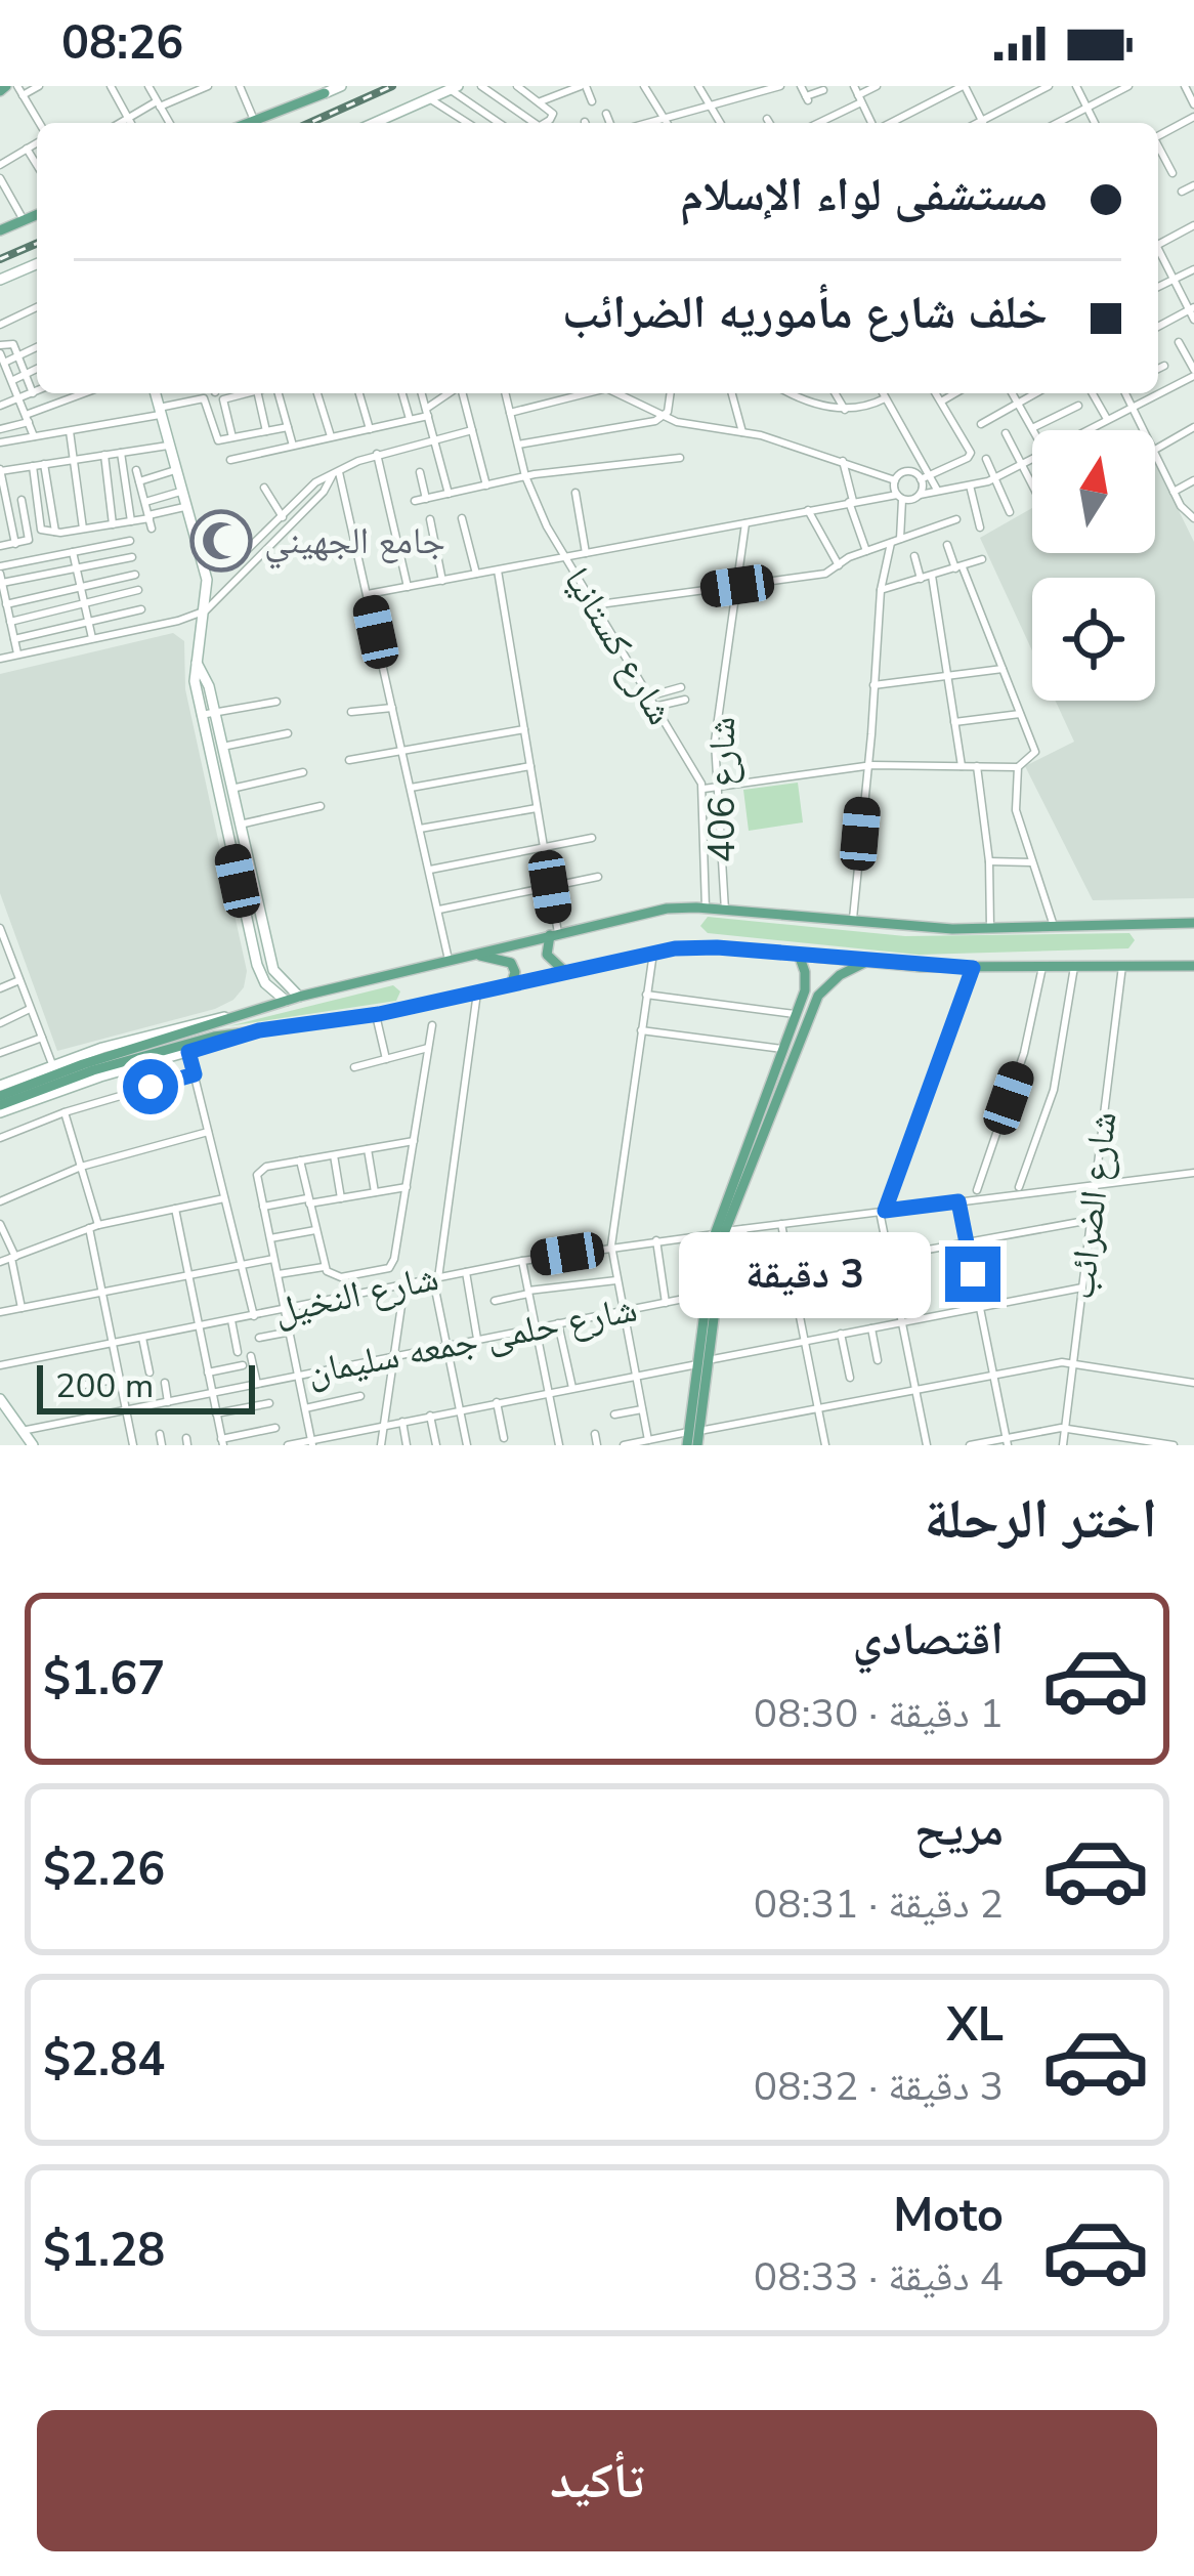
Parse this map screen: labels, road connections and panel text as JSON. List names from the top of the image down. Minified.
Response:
{"streets":{"street":["شارع كستانيا","شارع 406","شارع الضرائب","شارع النخيل","شارع حلمى جمعه سليمان"]},"crossings":[["شارع الضرائب","شارع النخيل"],["شارع الضرائب","شارع حلمى جمعه سليمان"]],"places":{"mosque":["جامع الجهيني"]},"scale_bar":"200 m","north":"top","page":{"status":"08:26","banner":["مستشفى لواء الإسلام","خلف شارع مأموريه الضرائب"],"bubble":"3 دقيقة","scale":"200 m","heading":"اختر الرحلة","list":[{"name":"اقتصادي","note":"1 دقيقة · 08:30","value":"$1.67"},{"name":"مريح","note":"2 دقيقة · 08:31","value":"$2.26"},{"name":"XL","note":"3 دقيقة · 08:32","value":"$2.84"},{"name":"Moto","note":"4 دقيقة · 08:33","value":"$1.28"}],"buttons":"تأكيد"}}
